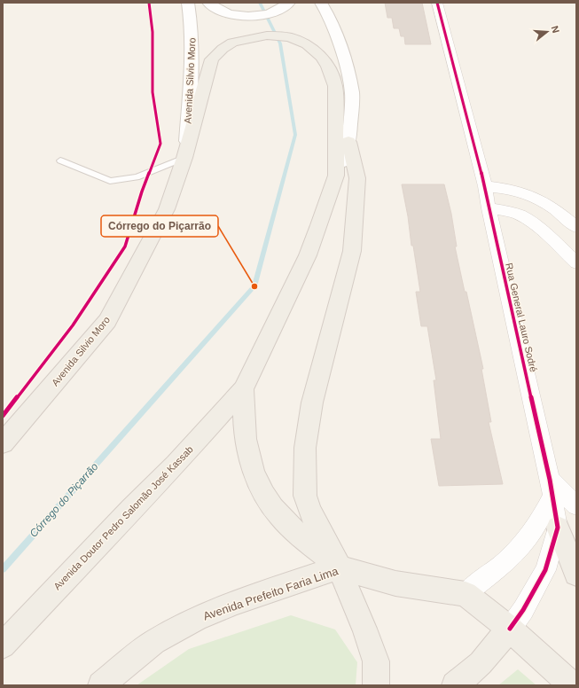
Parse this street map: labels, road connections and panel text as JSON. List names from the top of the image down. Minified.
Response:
{"streets":{"main road":["Avenida Silvio Moro","Avenida Doutor Pedro Salomão José Kassab","Avenida Prefeito Faria Lima"],"street":["Rua General Lauro Sodré"]},"crossings":[["Rua General Lauro Sodré","Avenida Prefeito Faria Lima"],["Avenida Doutor Pedro Salomão José Kassab","Avenida Prefeito Faria Lima"]],"water":["Córrego do Piçarrão"],"places":["Córrego do Piçarrão"],"north":"right"}
